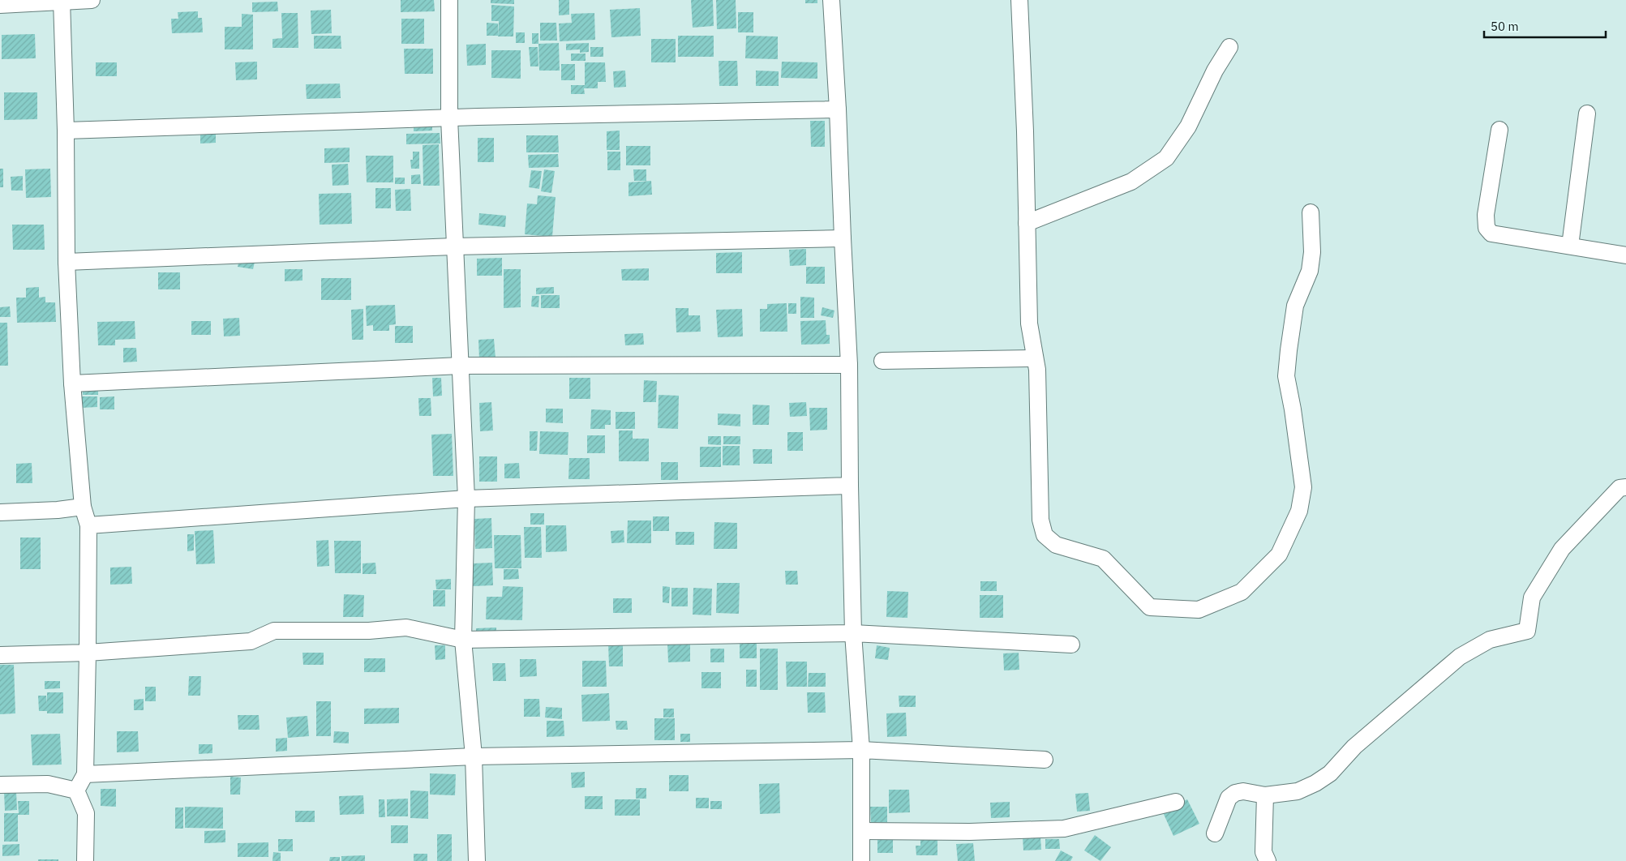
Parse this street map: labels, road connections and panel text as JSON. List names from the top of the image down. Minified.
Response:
{"scale_bar":"50 m"}
